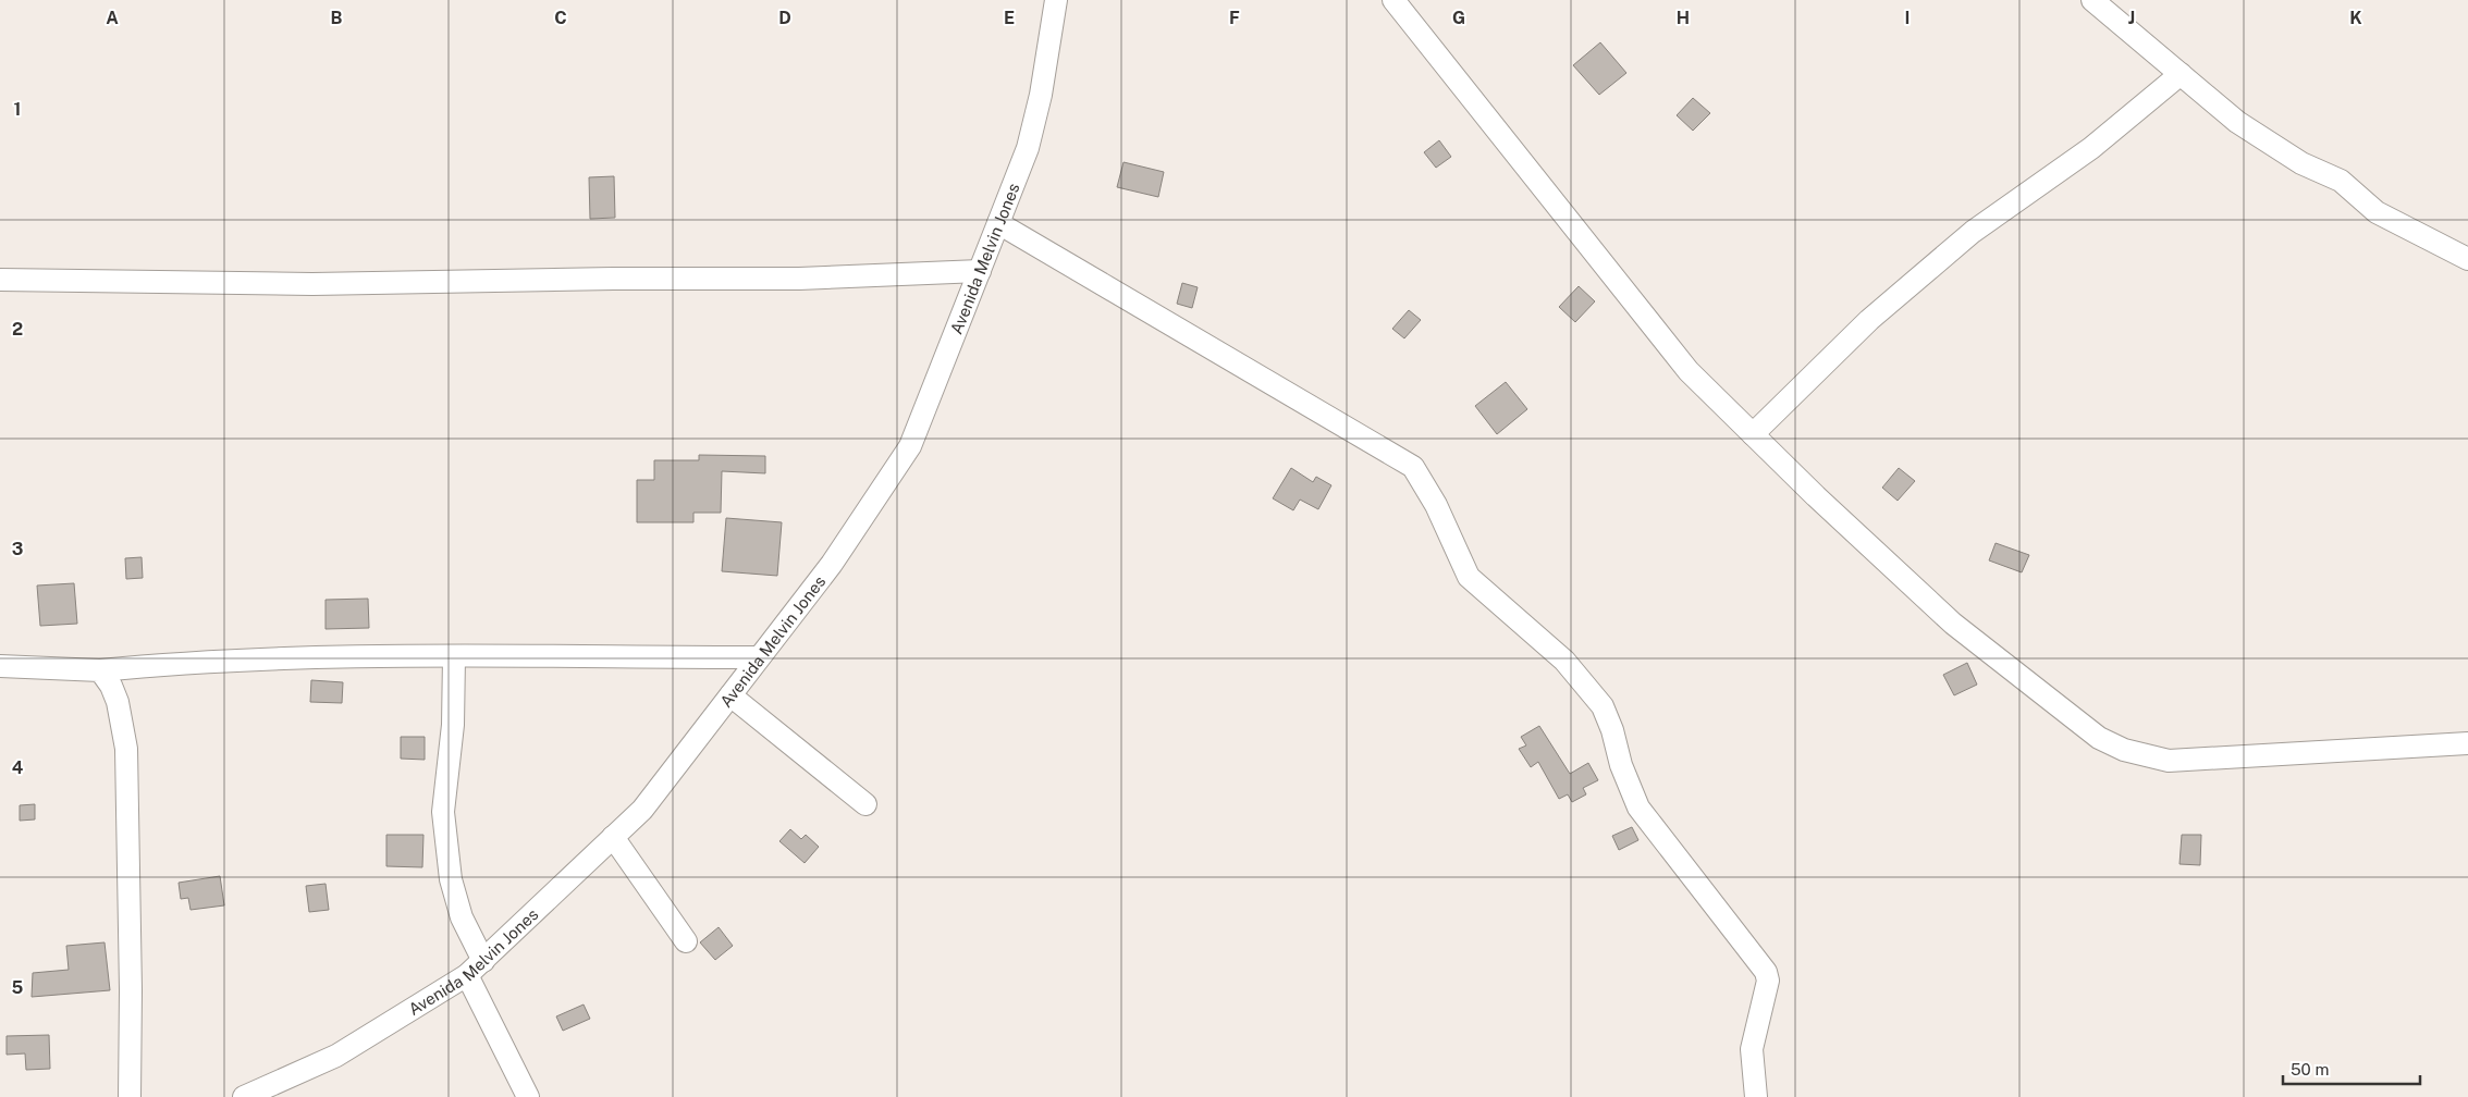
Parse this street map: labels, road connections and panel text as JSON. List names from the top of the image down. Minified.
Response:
{"streets":{"street":["Avenida Melvin Jones"]},"scale_bar":"50 m","grid":{"columns":["A","B","C","D","E","F","G","H","I","J","K"],"rows":["1","2","3","4","5"]}}
